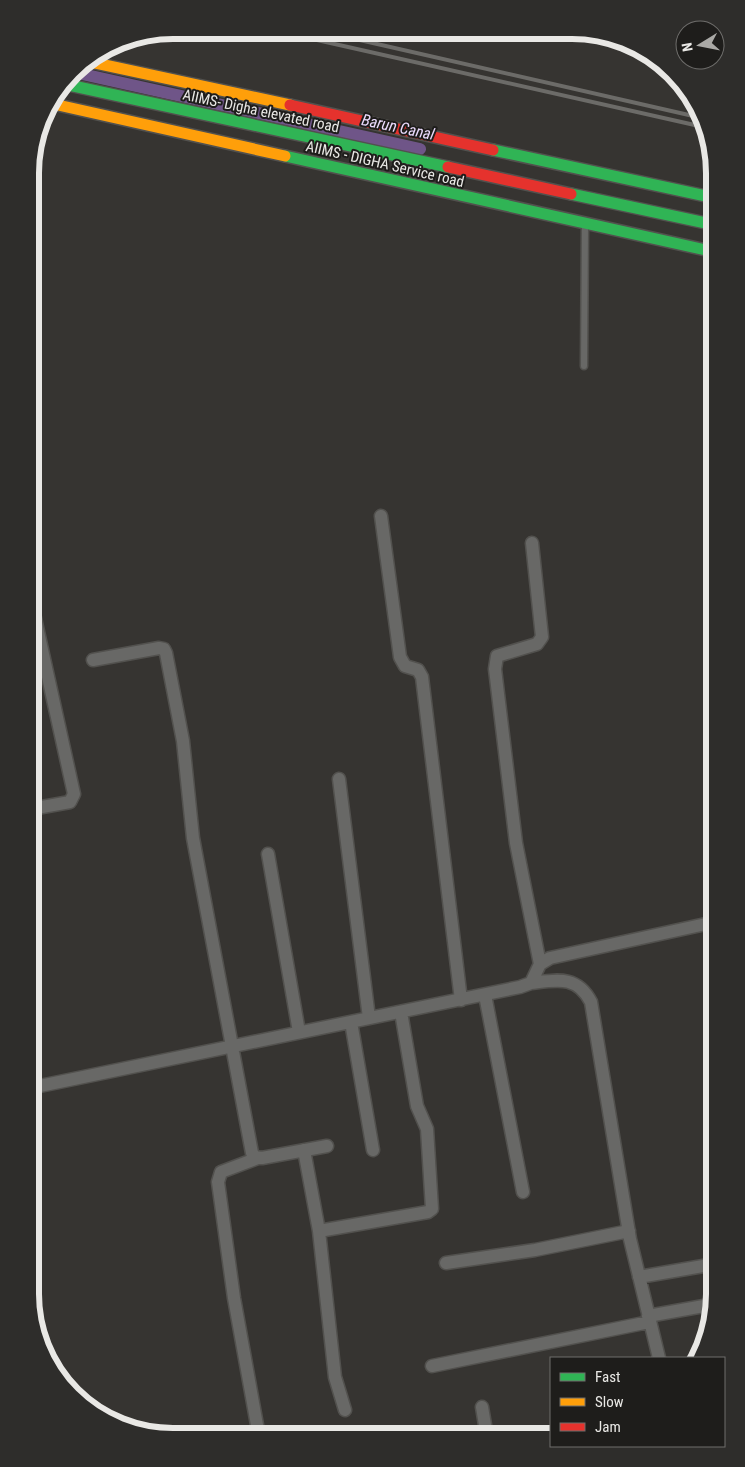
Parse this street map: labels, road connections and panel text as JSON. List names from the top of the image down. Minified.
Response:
{"streets":{"main road":["AIIMS- Digha elevated road","AIIMS - DIGHA Service road"]},"water":["Barun Canal"],"legend":["Fast","Slow","Jam"],"north":"left"}
